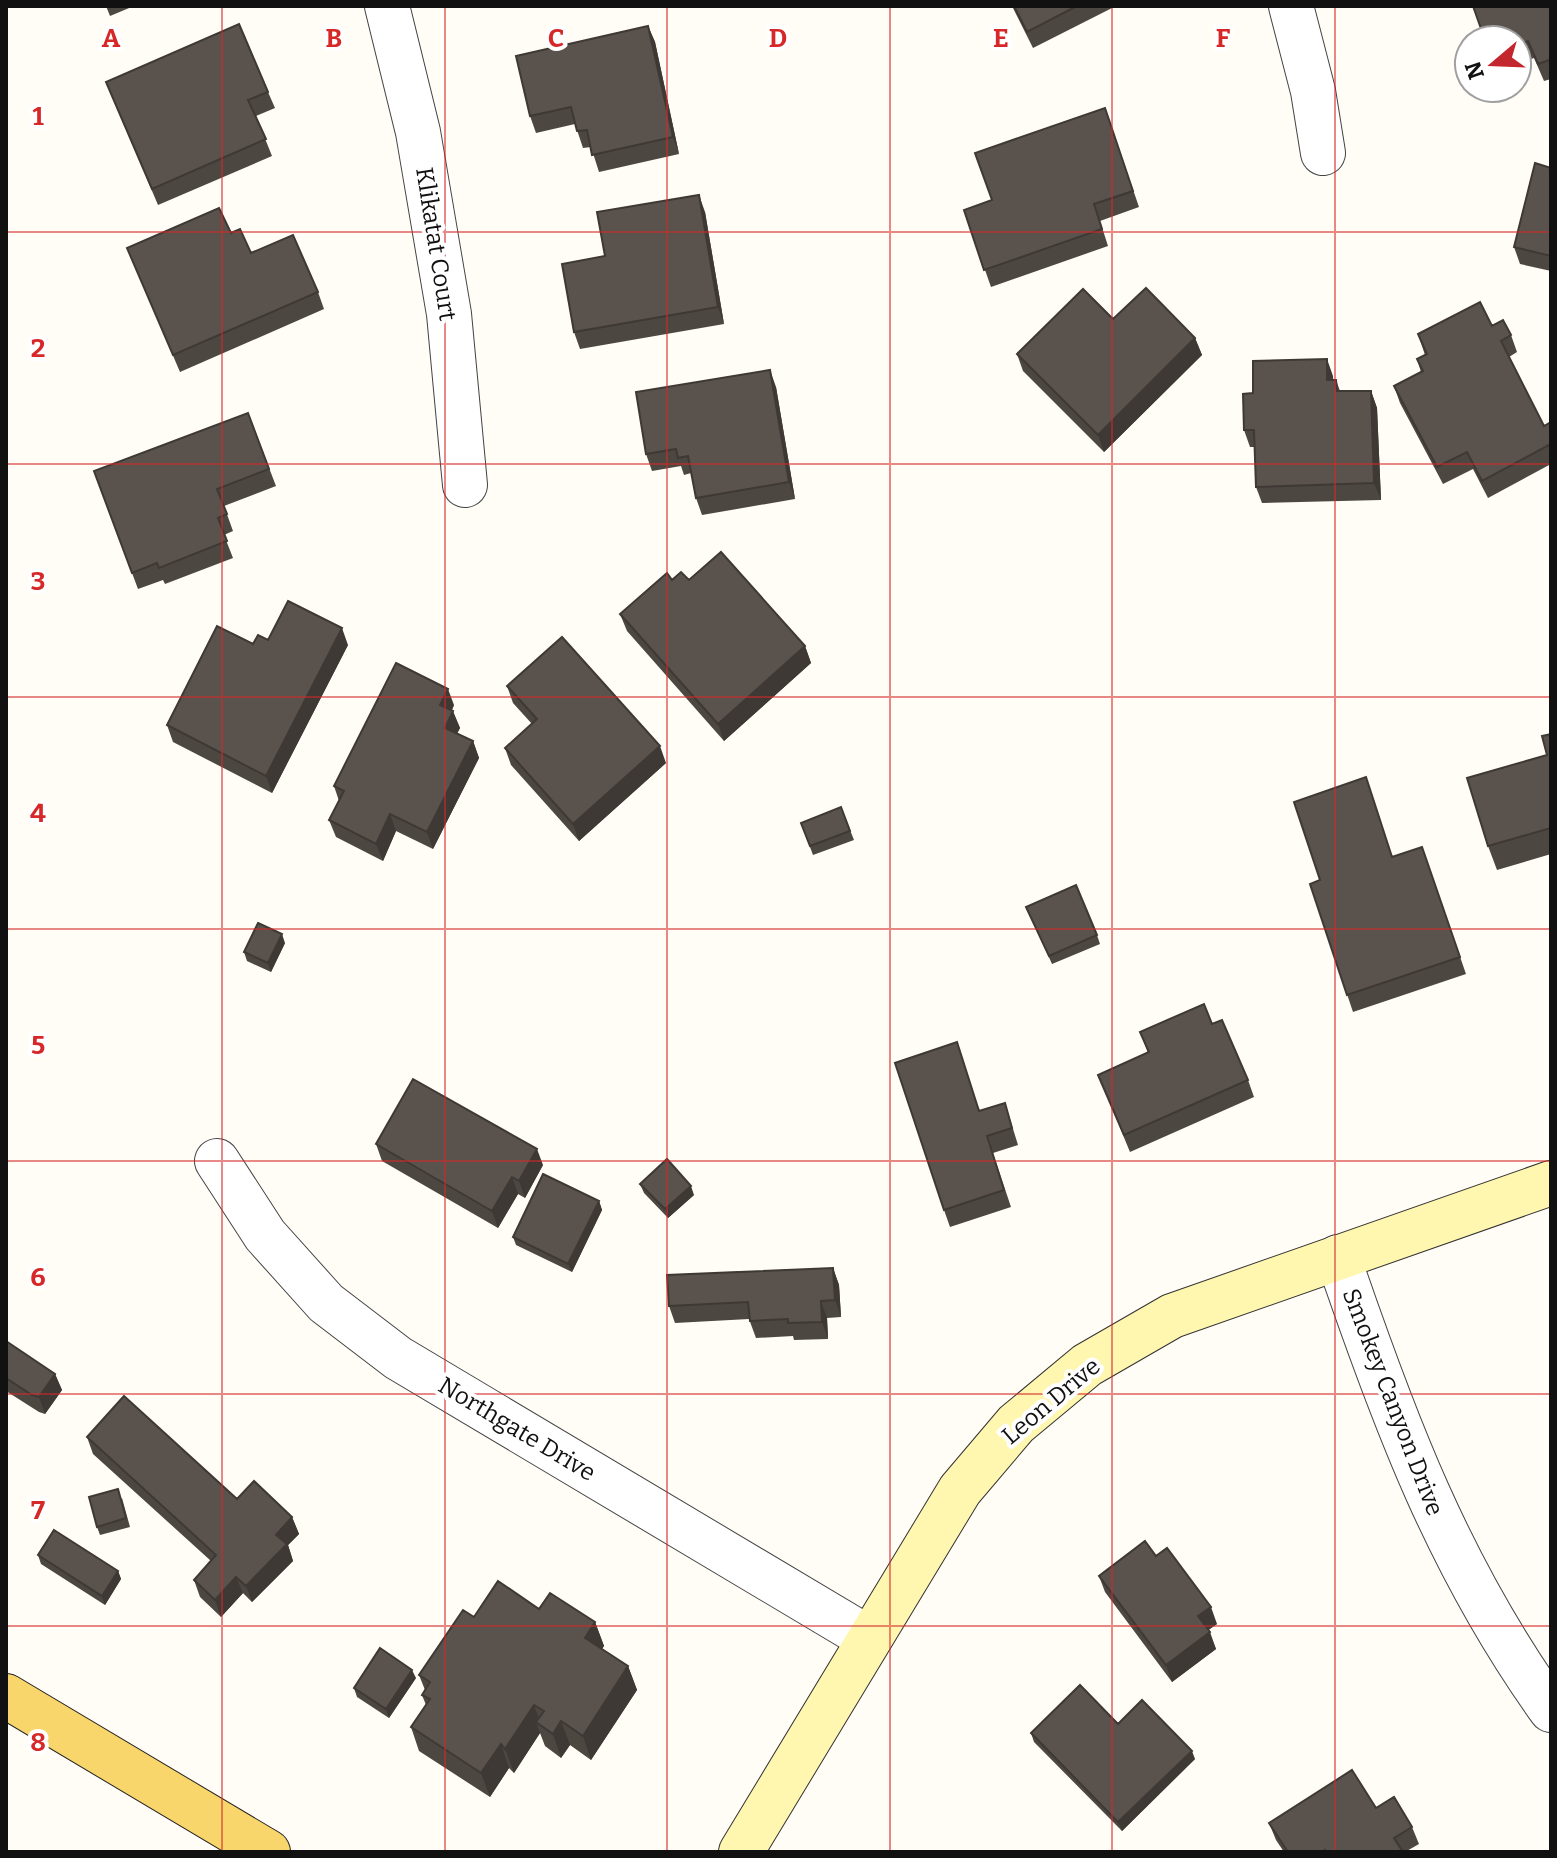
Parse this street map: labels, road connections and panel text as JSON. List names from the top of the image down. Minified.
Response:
{"streets":{"street":["Klikatat Court","Leon Drive","Smokey Canyon Drive","Northgate Drive"]},"crossings":[["Leon Drive","Smokey Canyon Drive"],["Leon Drive","Northgate Drive"]],"north":"left","grid":{"columns":["A","B","C","D","E","F"],"rows":["1","2","3","4","5","6","7","8"]}}
